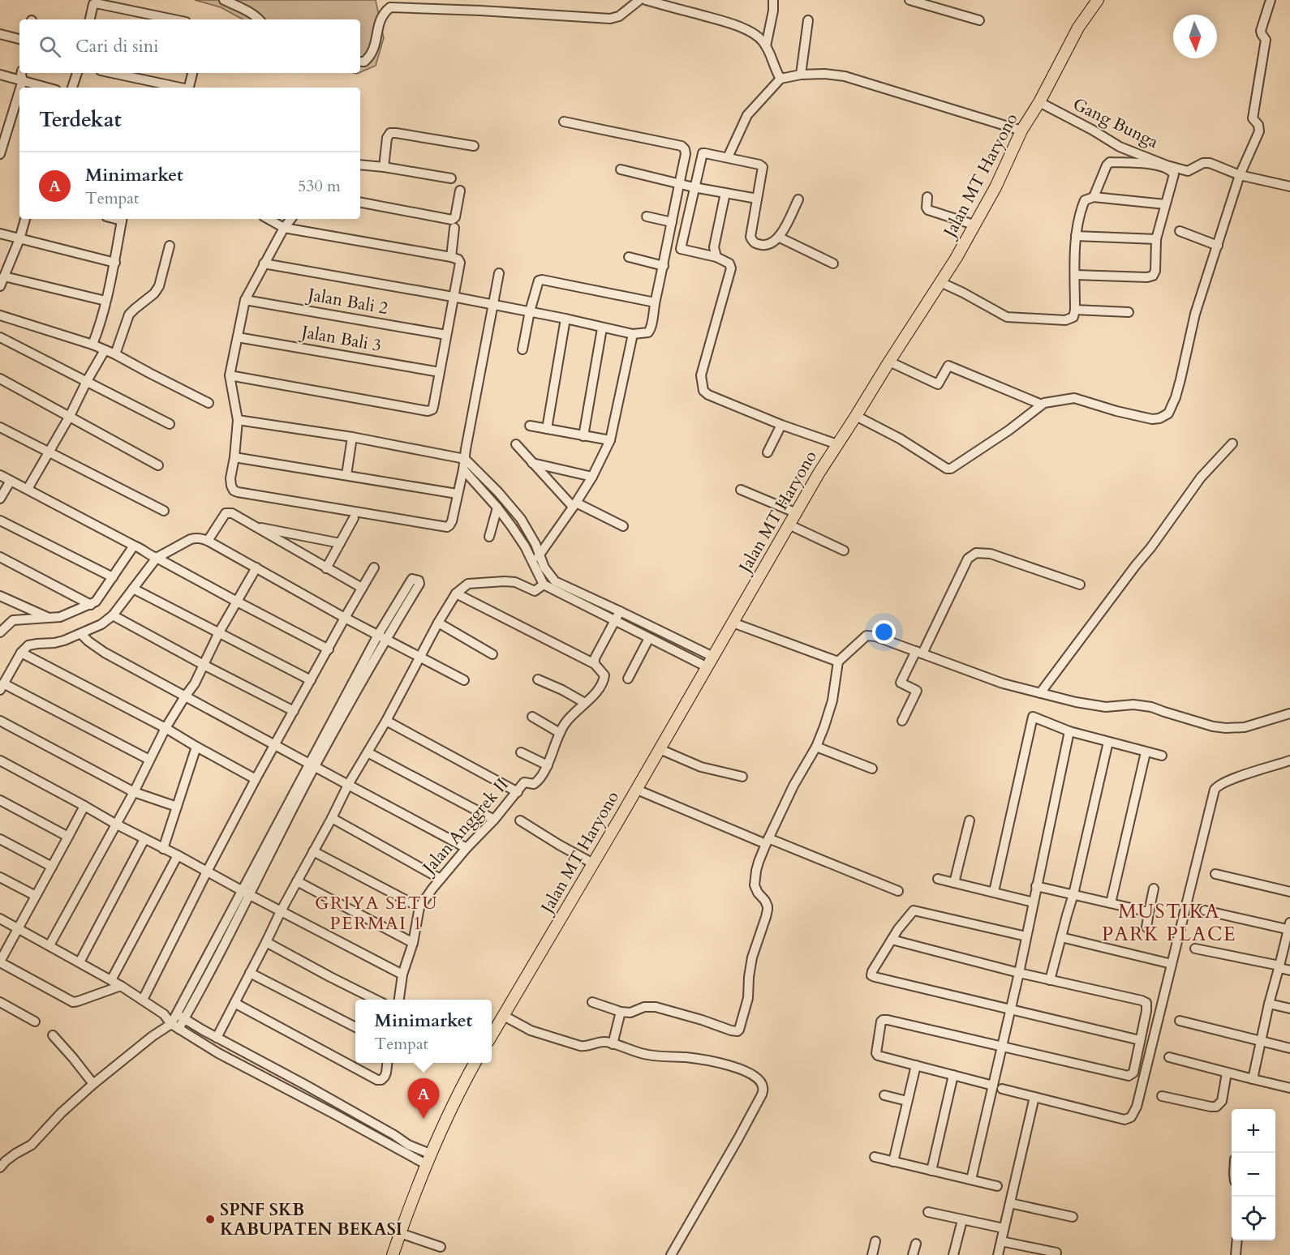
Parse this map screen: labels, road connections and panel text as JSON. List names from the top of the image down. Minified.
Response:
{"streets":{"main road":["Jalan MT Haryono"],"street":["Gang Bunga","Jalan Bali 2","Jalan Bali 3","Jalan Anggrek II"]},"crossings":[["Gang Bunga","Jalan MT Haryono"]],"districts":["GRIYA SETU PERMAI 1","MUSTIKA PARK PLACE"],"places":["SPNF SKB KABUPATEN BEKASI"],"north":"bottom","page":{"search":"Cari di sini","heading":"Terdekat","list":[{"mark":"A","name":"Minimarket","note":"Tempat","value":"530 m"}],"popup":["Minimarket","Tempat"],"pins":"A","map_buttons":["+","−"]}}
